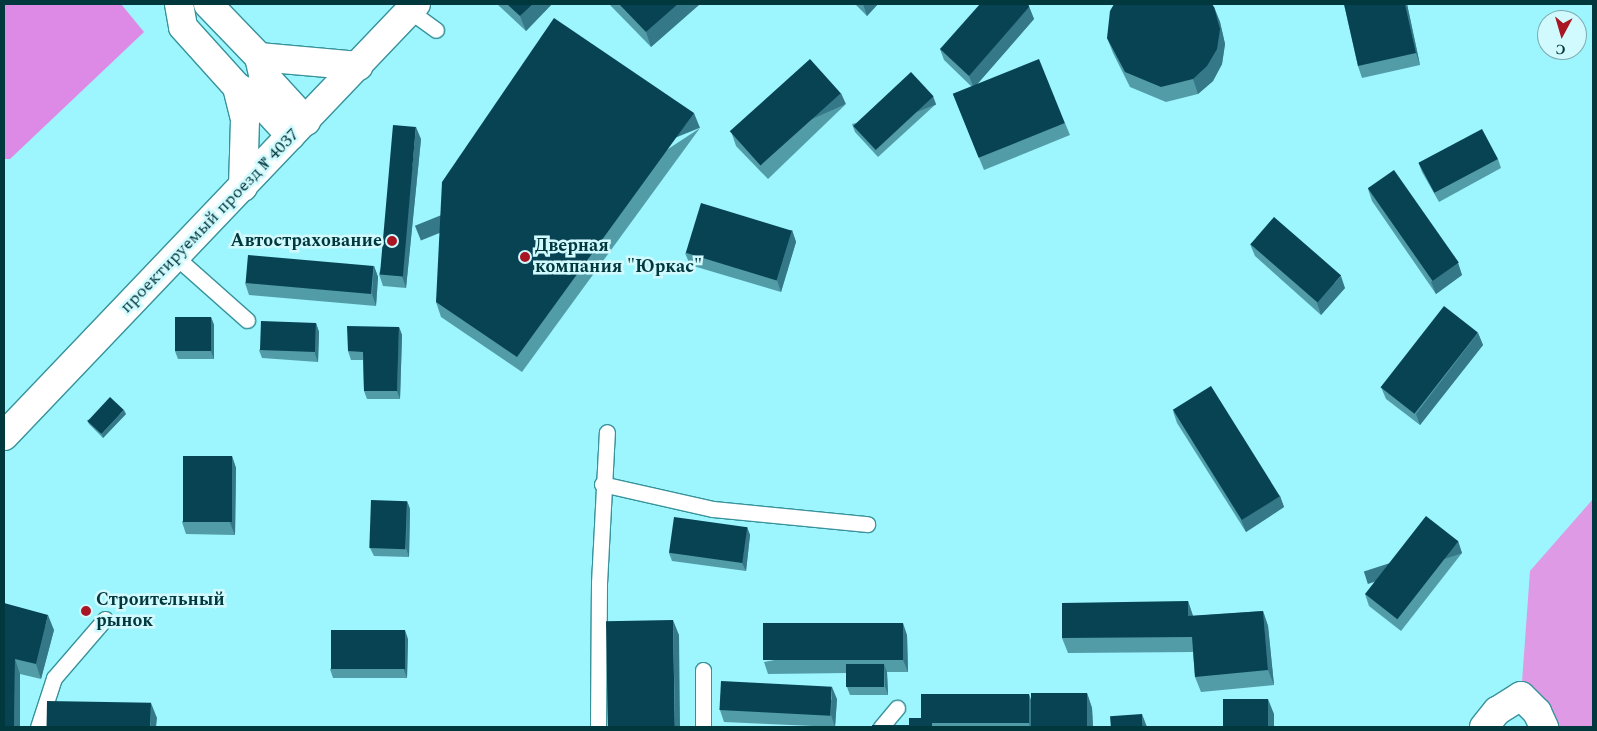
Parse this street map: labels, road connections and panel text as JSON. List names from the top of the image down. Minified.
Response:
{"streets":{"street":["проектируемый проезд № 4037"]},"places":["Автострахование","Дверная компания \"Юркас\"","Строительный рынок"],"north":"bottom"}
